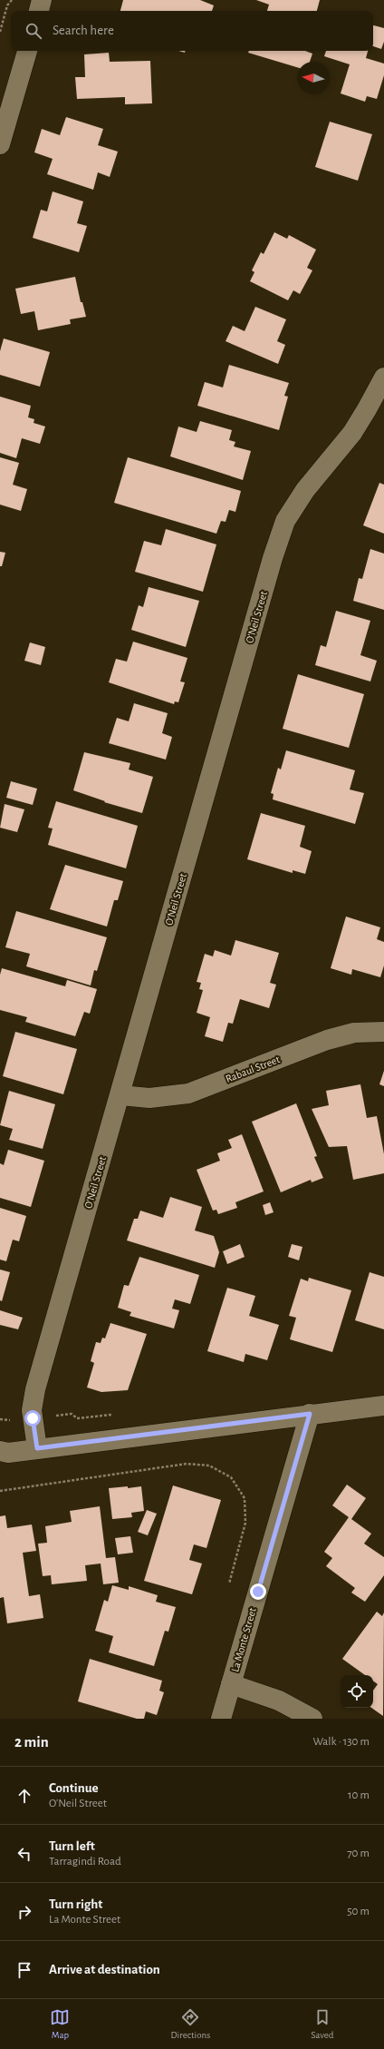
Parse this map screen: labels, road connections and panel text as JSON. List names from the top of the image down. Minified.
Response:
{"streets":{"street":["O'Neil Street","Rabaul Street","La Monte Street"]},"crossings":[["O'Neil Street","Rabaul Street"]],"north":"left","page":{"search":"Search here","heading":["2 min","Walk · 130 m"],"list":[["Continue","O'Neil Street","10 m"],["Turn left","Tarragindi Road","70 m"],["Turn right","La Monte Street","50 m"],"Arrive at destination"],"nav":["Map","Directions","Saved"]}}
